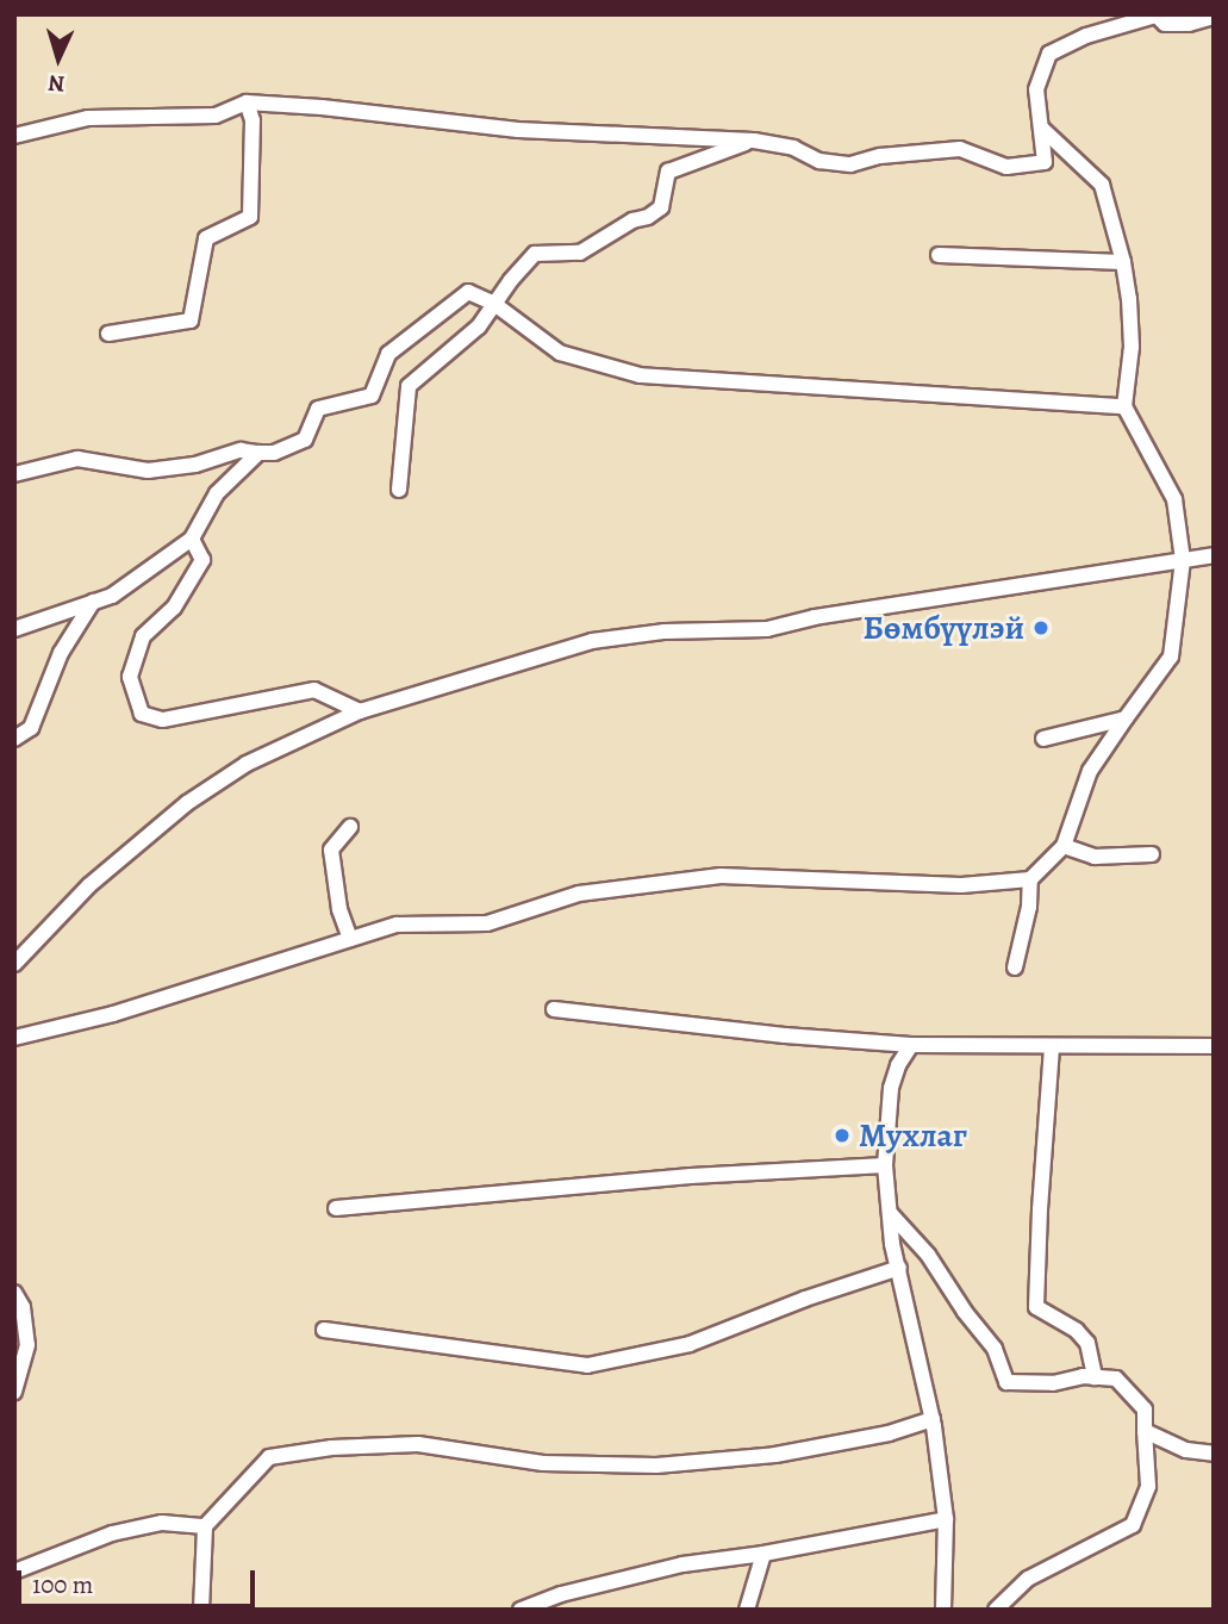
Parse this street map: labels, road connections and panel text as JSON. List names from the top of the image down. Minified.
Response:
{"places":["Бөмбүүлэй","Мухлаг"],"scale_bar":"100 m","north":"bottom"}
